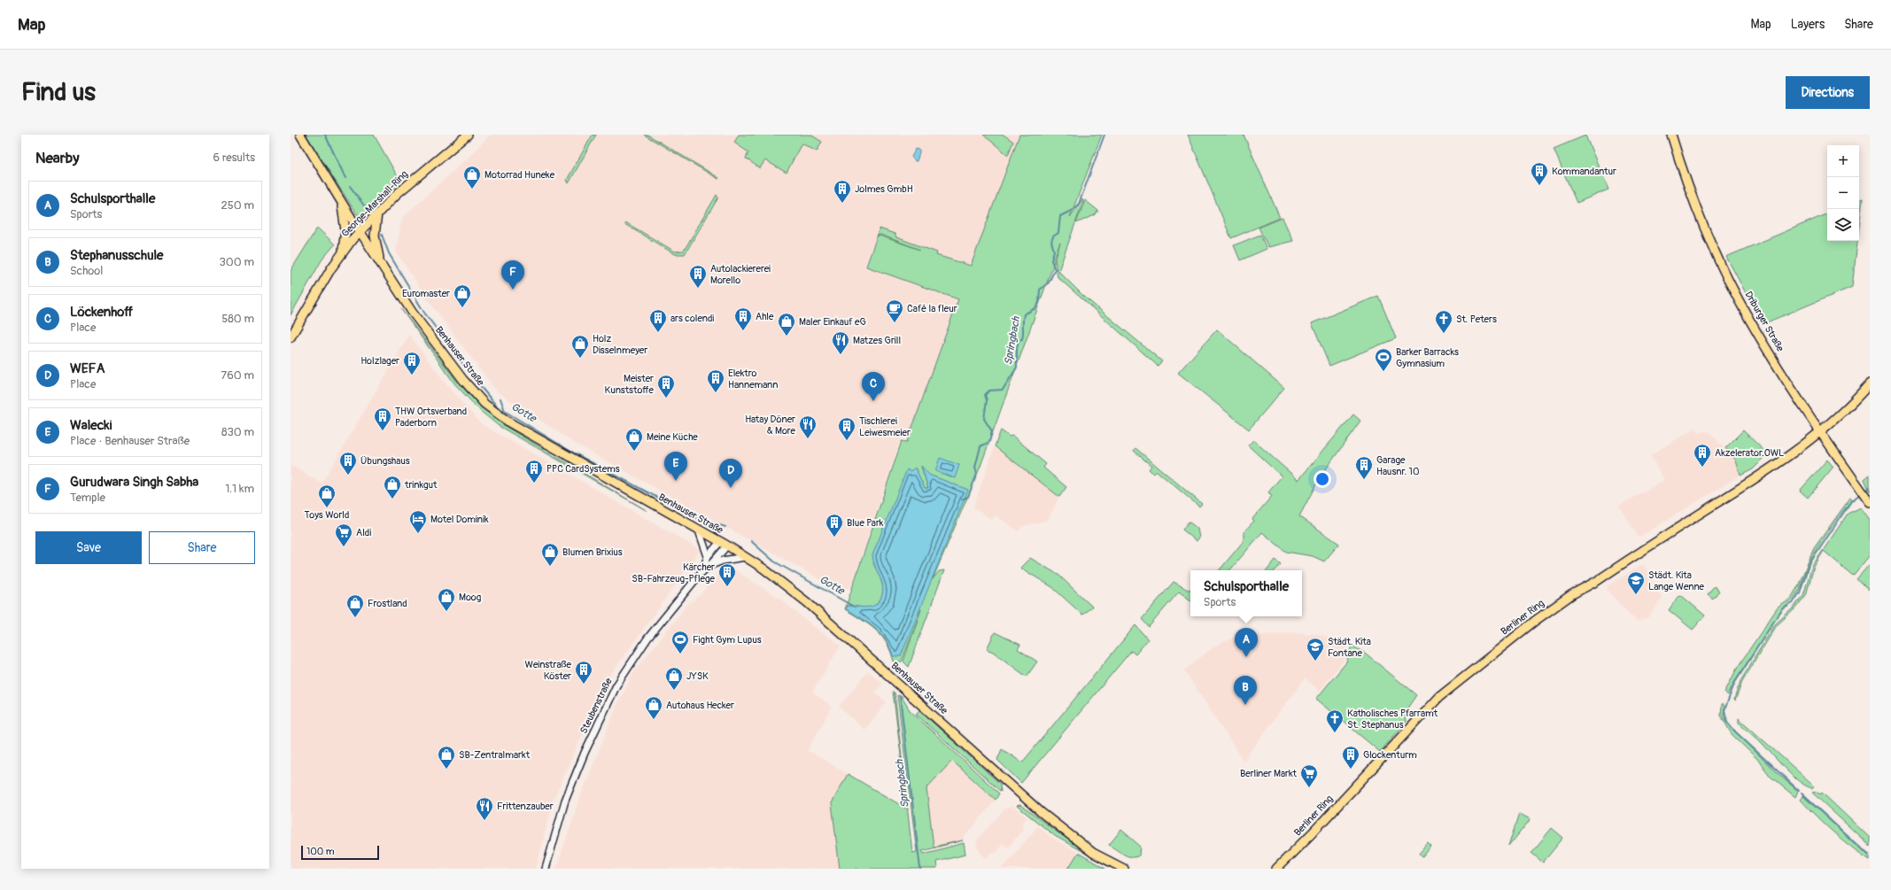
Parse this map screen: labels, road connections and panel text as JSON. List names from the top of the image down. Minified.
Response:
{"streets":{"main road":["George-Marshall-Ring","Driburger Straße","Benhauser Straße","Berliner Ring"],"street":["Steubenstraße"]},"crossings":[["George-Marshall-Ring","Benhauser Straße"],["Driburger Straße","Berliner Ring"],["Benhauser Straße","Steubenstraße"]],"water":["Springbach","Gotte"],"places":{"building":["Kommandantur","Jolmes GmbH","Autolackiererei Morello","Ahle","ars colendi","Holzlager","Elektro Hannemann","Meister Kunststoffe","THW Ortsverband Paderborn","Tischlerei Leiwesmeier","Akzelerator.OWL","Übungshaus","Garage Hausnr. 10","PPC CardSystems","Blue Park","Kärcher SB-Fahrzeug-Pflege","Weinstraße Köster","Glockenturm"],"shop":["Motorrad Huneke","Euromaster","Maler Einkauf eG","Holz Disselnmeyer","Meine Küche","trinkgut","Toys World","Blumen Brixius","Moog","Frostland","JYSK","Autohaus Hecker","SB-Zentralmarkt"],"cafe":["Café la fleur"],"church":["St. Peters","Katholisches Pfarramt St. Stephanus"],"restaurant":["Matzes Grill","Hatay Döner & More","Frittenzauber"],"sports":["Barker Barracks Gymnasium","Fight Gym Lupus"],"hotel":["Motel Dominik"],"supermarket":["Aldi","Berliner Markt"],"school or university":["Städt. Kita Lange Wenne","Städt. Kita Fontane"]},"scale_bar":"100 m","page":{"header":"Map","nav":["Map","Layers","Share"],"buttons":["Directions",["Save","Share"]],"title":"Find us","heading":["Nearby","6 results"],"map_buttons":["+","−"],"list":[{"mark":"A","name":"Schulsporthalle","note":"Sports","value":"250 m"},{"mark":"B","name":"Stephanusschule","note":"School","value":"300 m"},{"mark":"C","name":"Löckenhoff","note":"Place","value":"580 m"},{"mark":"D","name":"WEFA","note":"Place","value":"760 m"},{"mark":"E","name":"Walecki","note":"Place · Benhauser Straße","value":"830 m"},{"mark":"F","name":"Gurudwara Singh Sabha","note":"Temple","value":"1.1 km"}],"pins":["F","C","E","D","A","B"],"popup":["Schulsporthalle","Sports"],"scale":"100 m"}}
